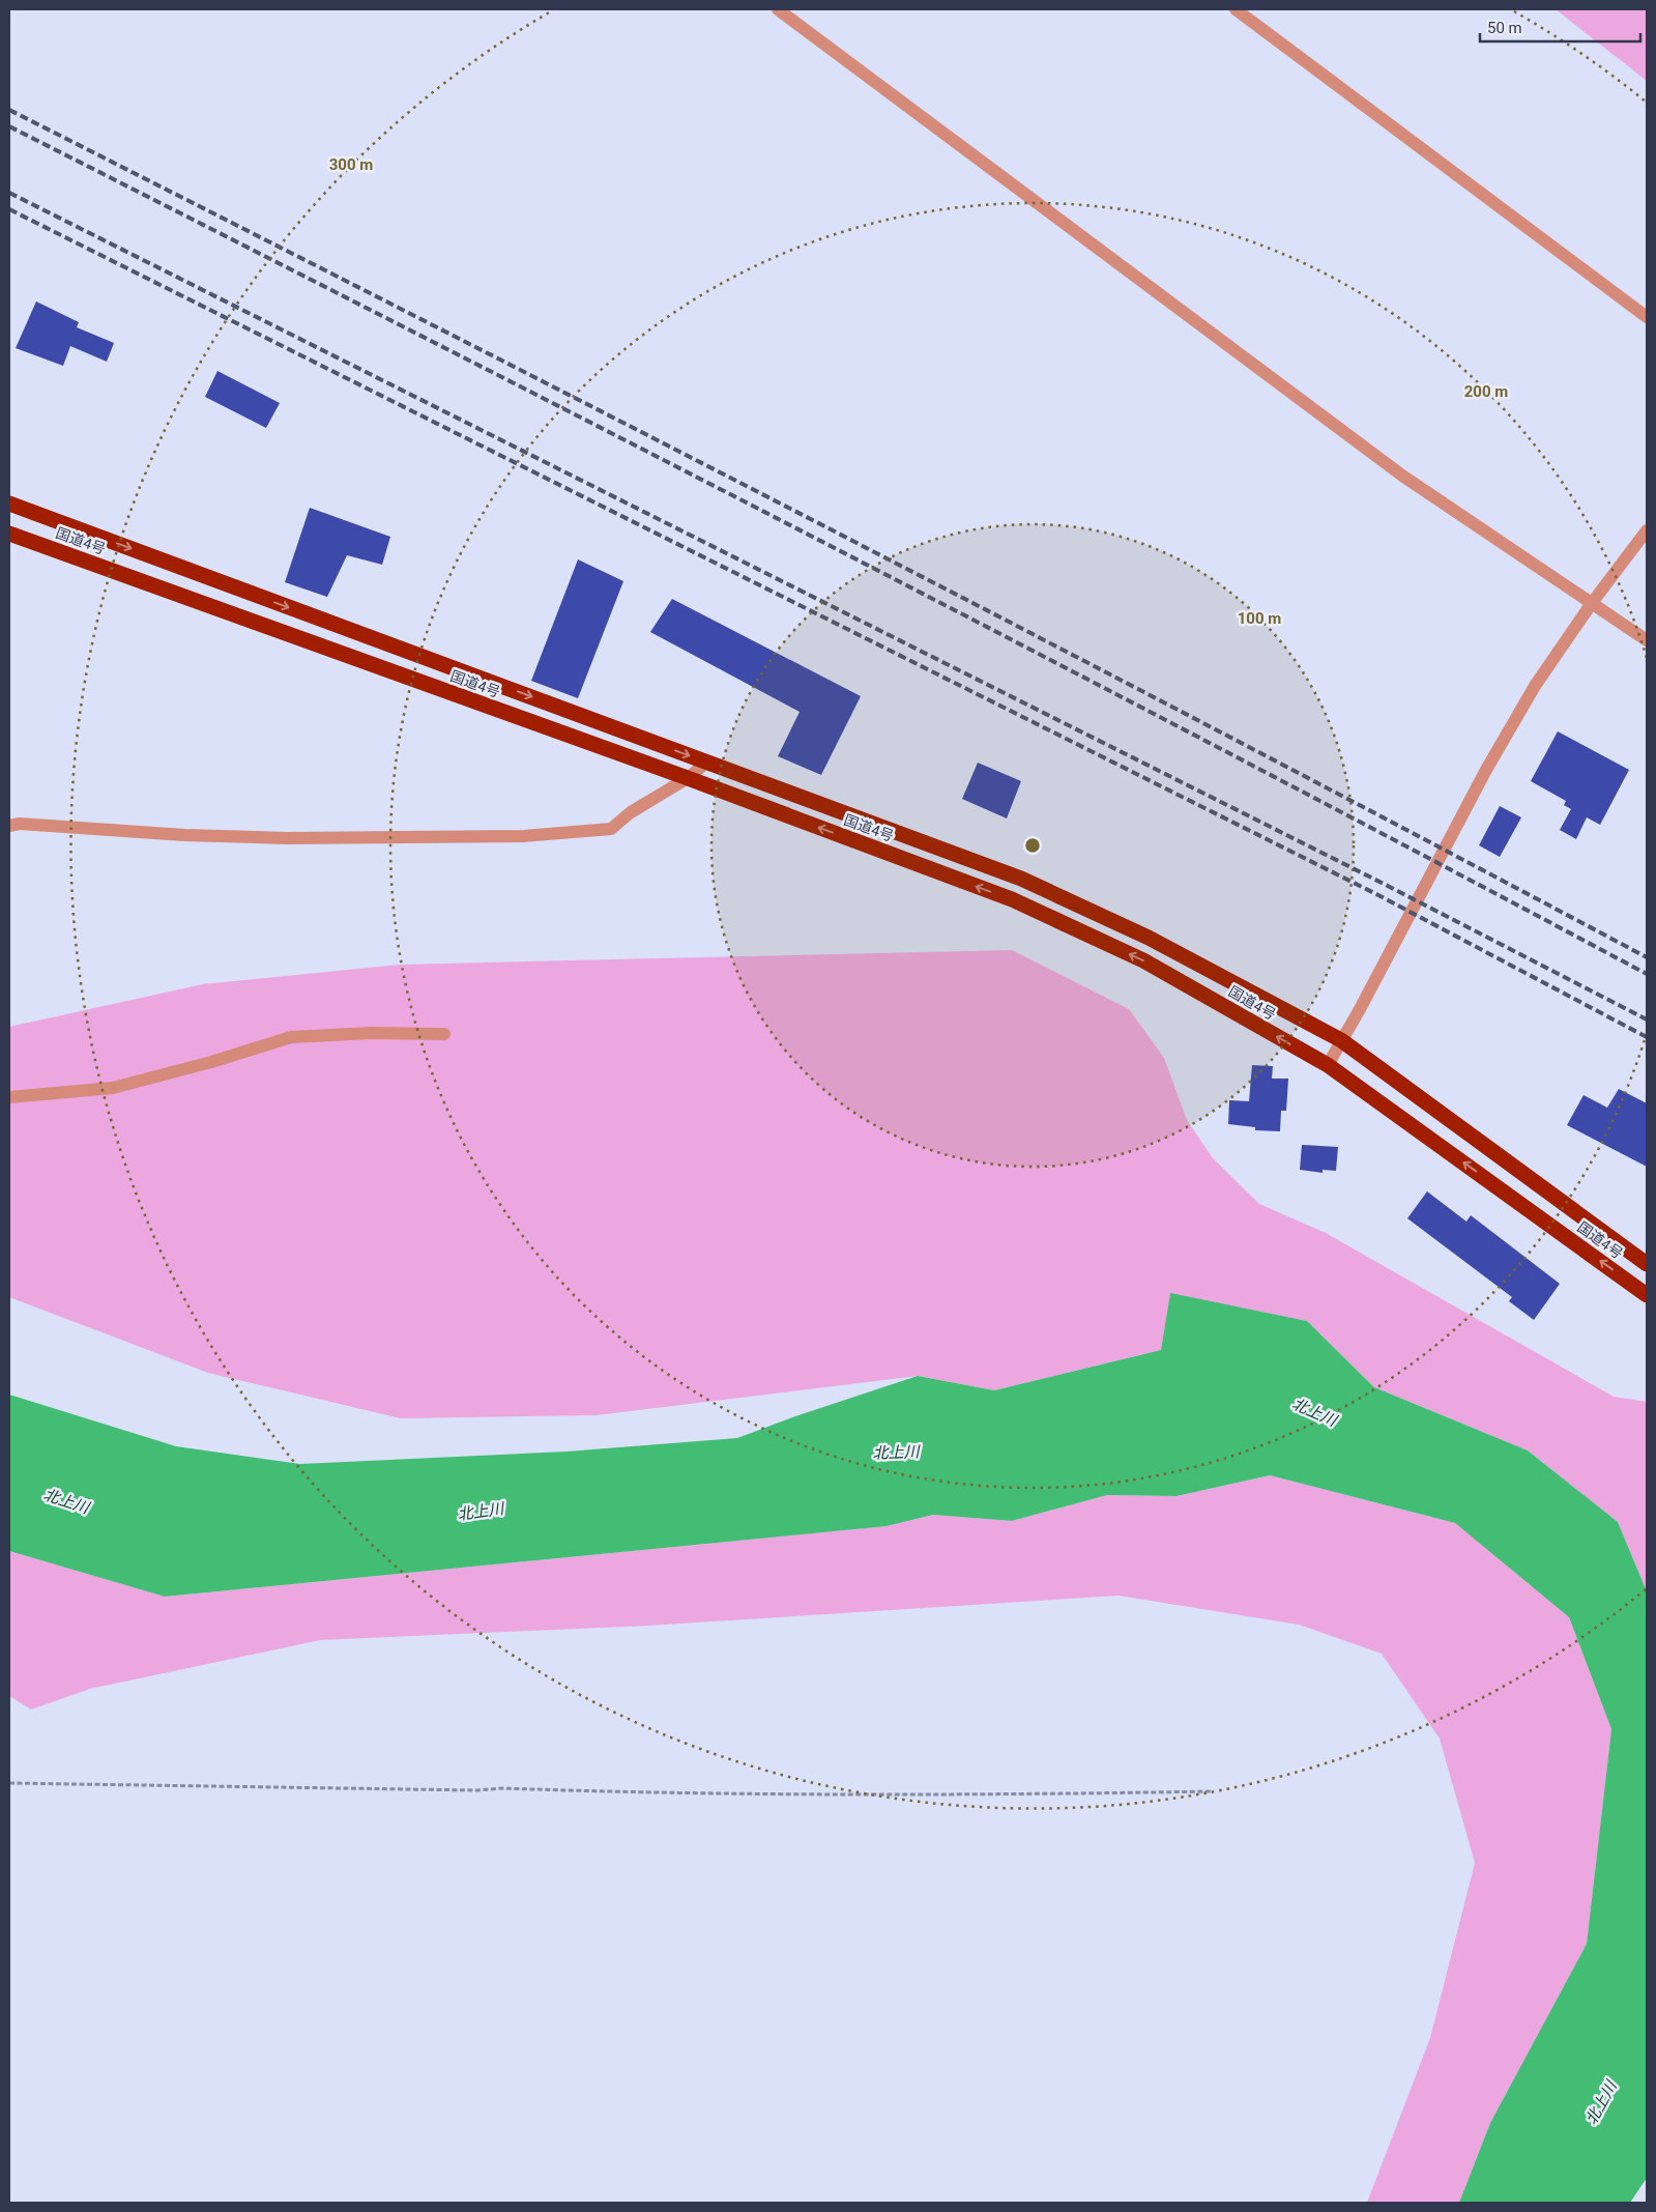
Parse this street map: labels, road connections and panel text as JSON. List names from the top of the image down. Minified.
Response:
{"streets":{"highway":["国道4号"]},"water":["北上川"],"scale_bar":"50 m","rings":["300 m","200 m","100 m"]}
